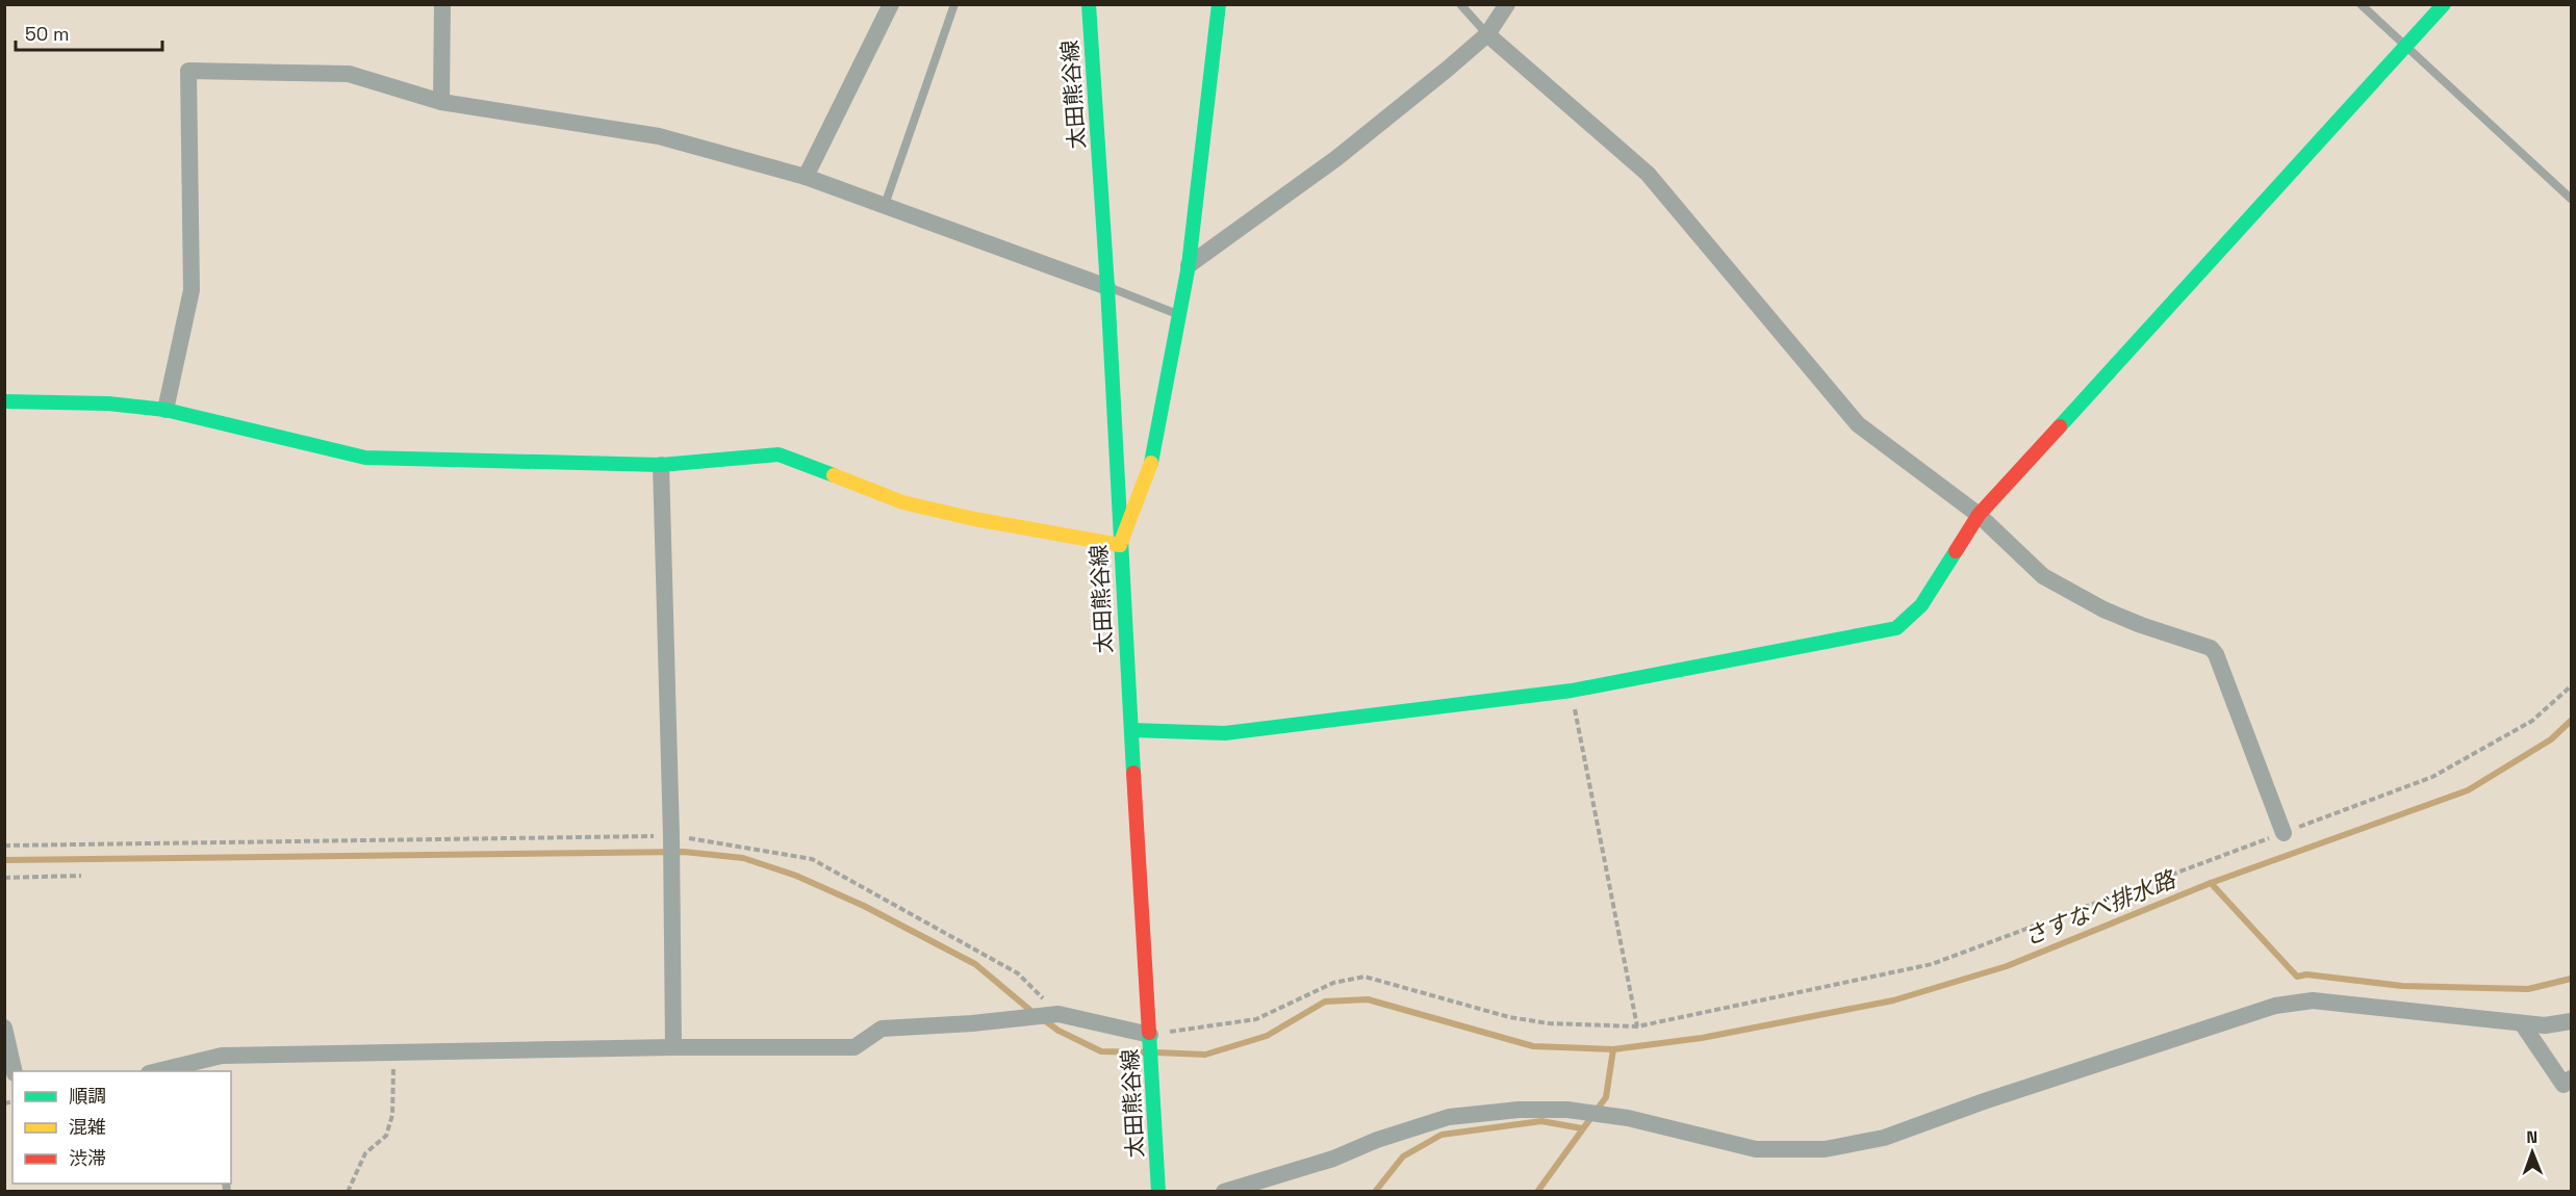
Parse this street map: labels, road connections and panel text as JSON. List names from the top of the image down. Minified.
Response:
{"streets":{"street":["太田熊谷線"]},"water":["さすなべ排水路"],"legend":["順調","混雑","渋滞"],"scale_bar":"50 m","north":"top"}
